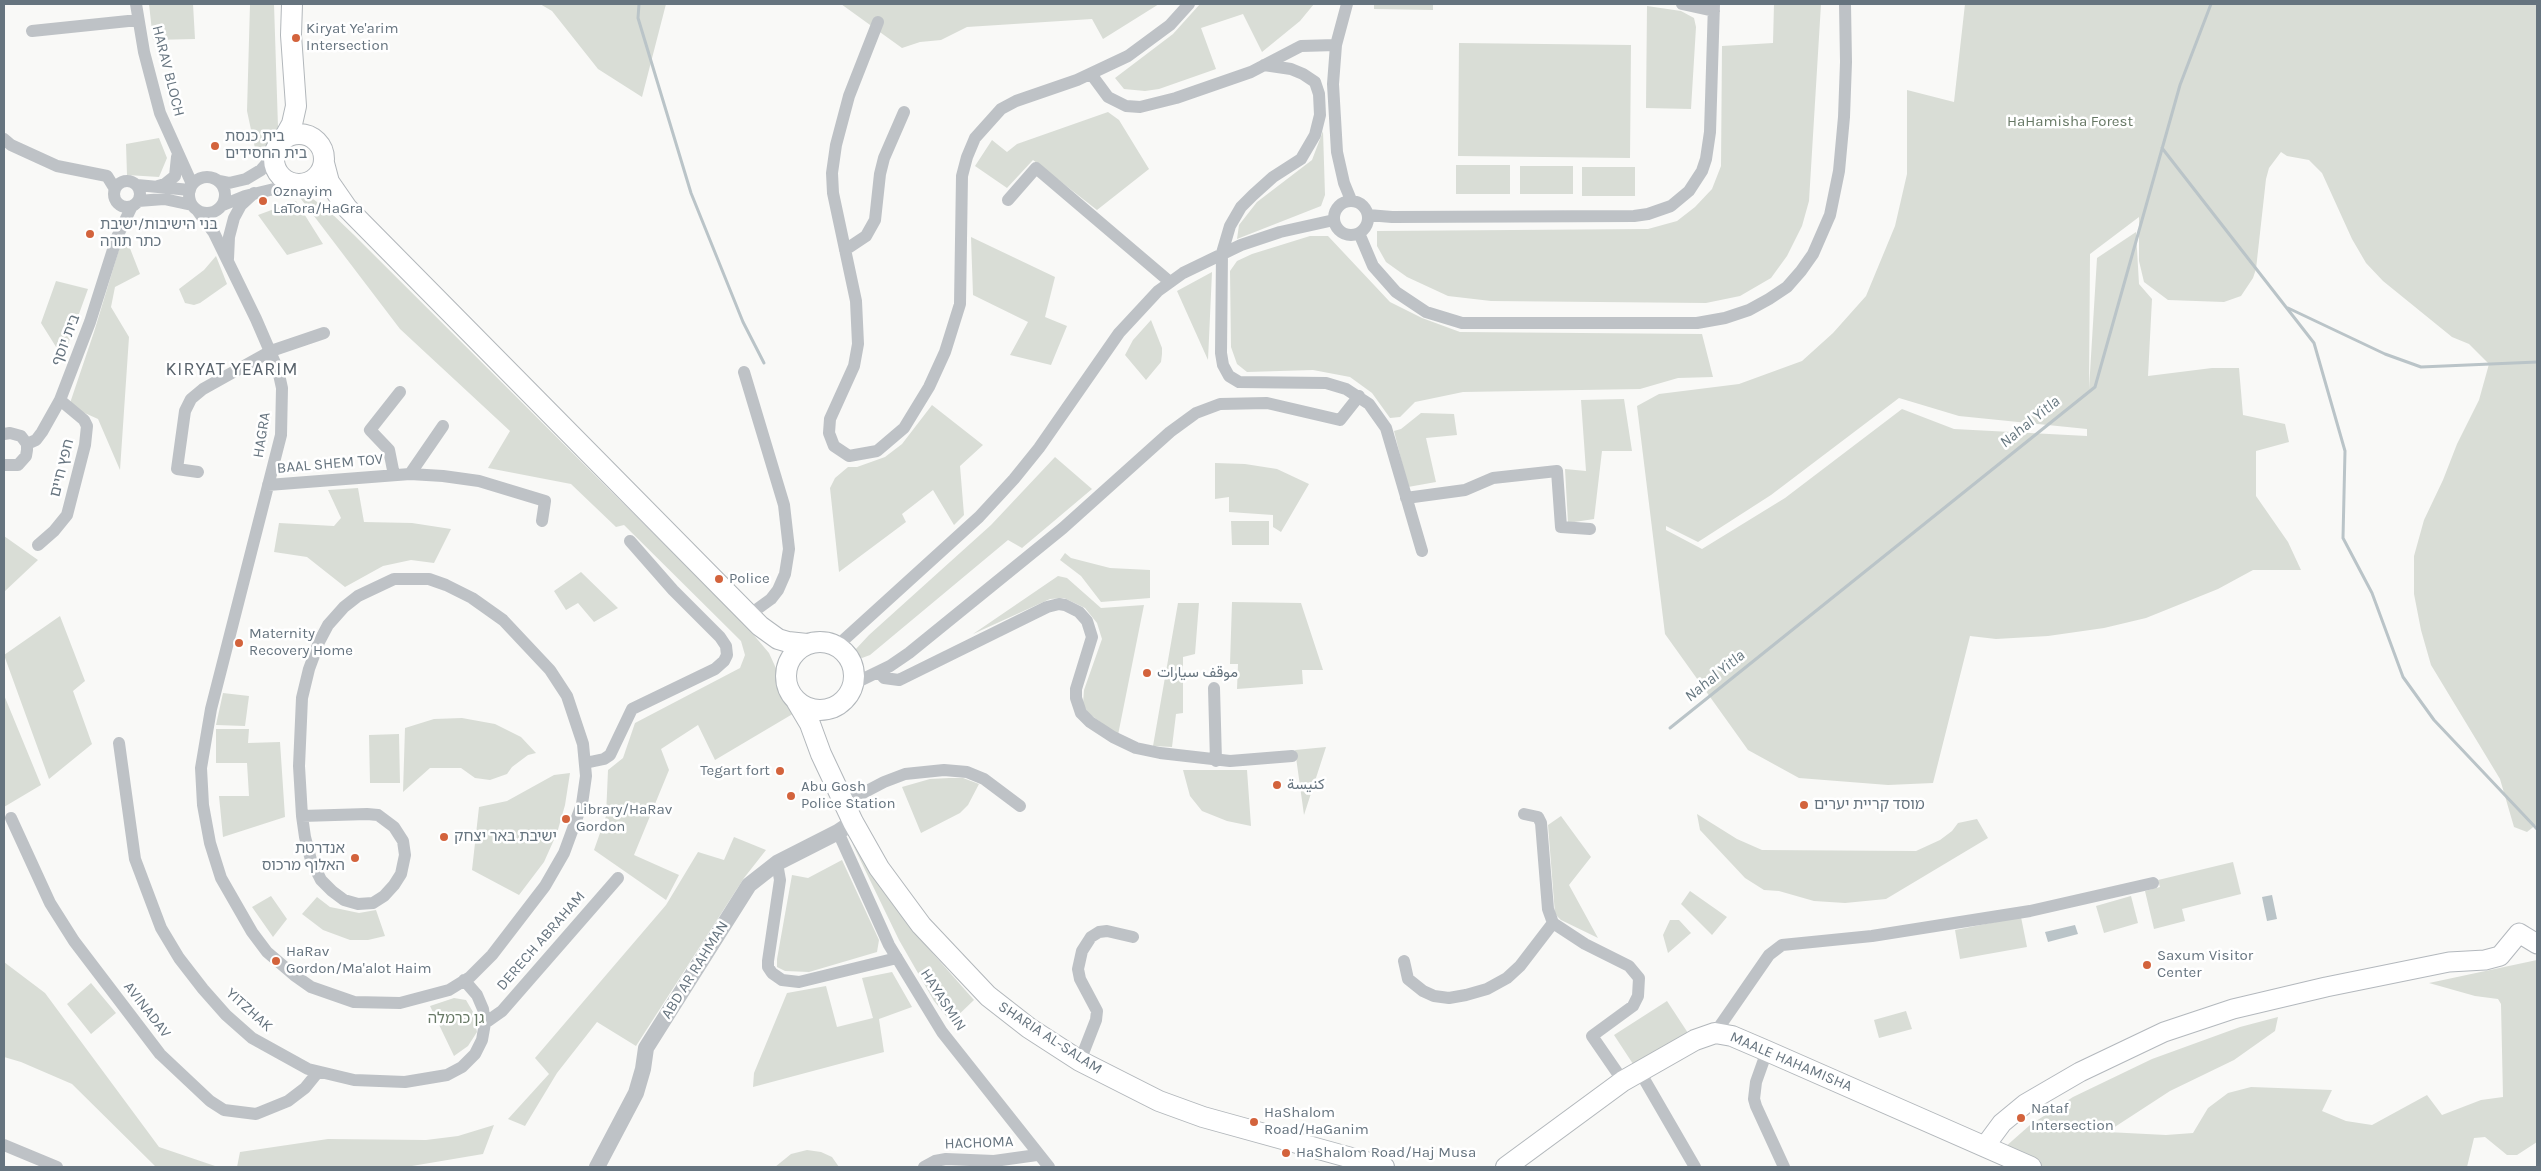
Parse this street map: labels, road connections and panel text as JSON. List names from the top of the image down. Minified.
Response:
{"streets":{"main road":["SHARIA AL-SALAM","MAALE HAHAMISHA"],"street":["HARAV BLOCH","בית יוסף","HAGRA","BAAL SHEM TOV","חפץ חיים","DERECH ABRAHAM","ABD AR RAHMAN","HAYASMIN","AVINADAV","YITZHAK","HACHOMA"]},"crossings":[["HARAV BLOCH","HAGRA"],["בית יוסף","חפץ חיים"],["HAGRA","BAAL SHEM TOV"],["HAGRA","YITZHAK"],["DERECH ABRAHAM","YITZHAK"],["ABD AR RAHMAN","HAYASMIN"],["ABD AR RAHMAN","SHARIA AL-SALAM"],["HAYASMIN","SHARIA AL-SALAM"],["HAYASMIN","HACHOMA"],["AVINADAV","YITZHAK"]],"districts":["KIRYAT YEARIM"],"water":["Nahal Yitla"],"parks":["HaHamisha Forest","גן כרמלה"],"places":["Kiryat Ye'arim Intersection","בית כנסת בית החסידים","Oznayim LaTora/HaGra","בני הישיבות/ישיבת כתר תורה","Police","Maternity Recovery Home","موقف سيارات","Tegart fort","كنيسة","Abu Gosh Police Station","מוסד קריית יערים","Library/HaRav Gordon","ישיבת באר יצחק","אנדרטת האלוף מרכוס","HaRav Gordon/Ma'alot Haim","Saxum Visitor Center","Nataf Intersection","HaShalom Road/HaGanim","HaShalom Road/Haj Musa"]}
